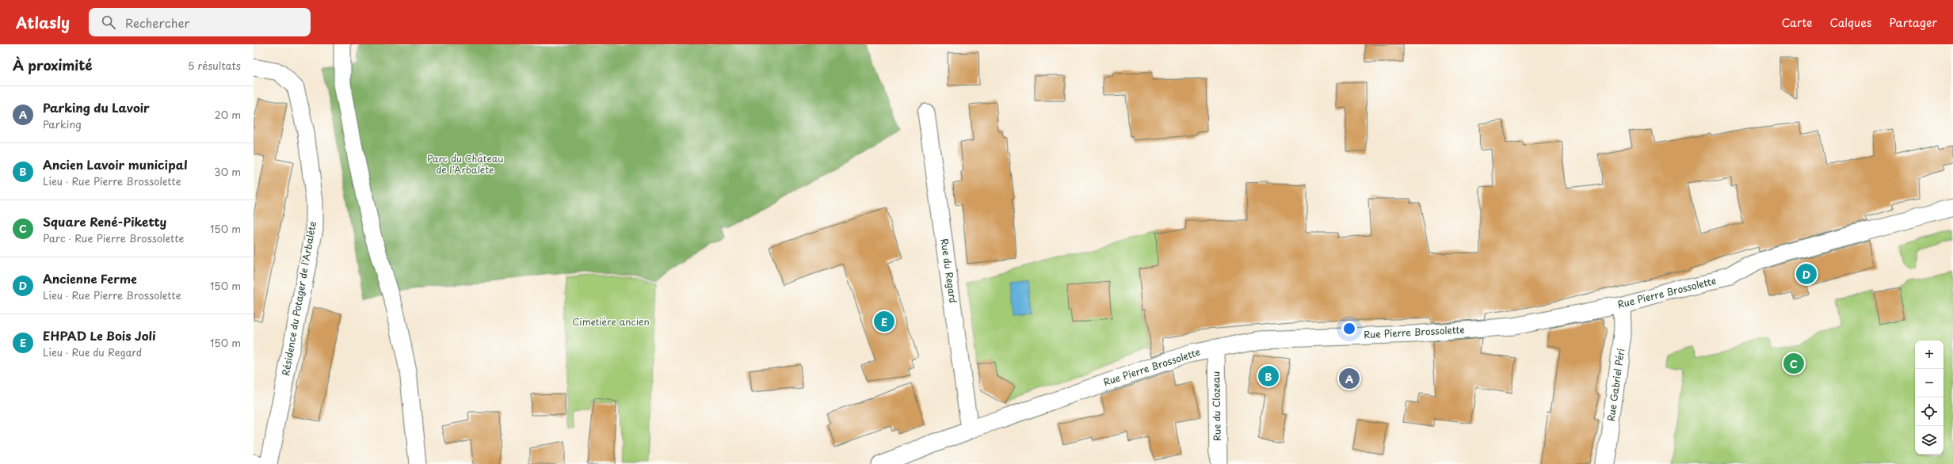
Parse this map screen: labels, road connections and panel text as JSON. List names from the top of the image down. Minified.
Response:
{"streets":{"street":["Rue du Regard","Rue Pierre Brossolette","Résidence du Potager de l'Arbalète","Rue Gabriel Péri","Rue du Clozeau"]},"crossings":[["Rue du Regard","Rue Pierre Brossolette"],["Rue Pierre Brossolette","Rue Gabriel Péri"],["Rue Pierre Brossolette","Rue du Clozeau"]],"parks":["Parc du Château de l'Arbalète","Cimetière ancien"],"page":{"header":"Atlasly","search":"Rechercher","nav":["Carte","Calques","Partager"],"heading":["À proximité","5 résultats"],"list":[{"mark":"A","name":"Parking du Lavoir","note":"Parking","value":"20 m"},{"mark":"B","name":"Ancien Lavoir municipal","note":"Lieu · Rue Pierre Brossolette","value":"30 m"},{"mark":"C","name":"Square René-Piketty","note":"Parc · Rue Pierre Brossolette","value":"150 m"},{"mark":"D","name":"Ancienne Ferme","note":"Lieu · Rue Pierre Brossolette","value":"150 m"},{"mark":"E","name":"EHPAD Le Bois Joli","note":"Lieu · Rue du Regard","value":"150 m"}],"pins":["D","E","C","B","A"],"map_buttons":["+","−"]}}
